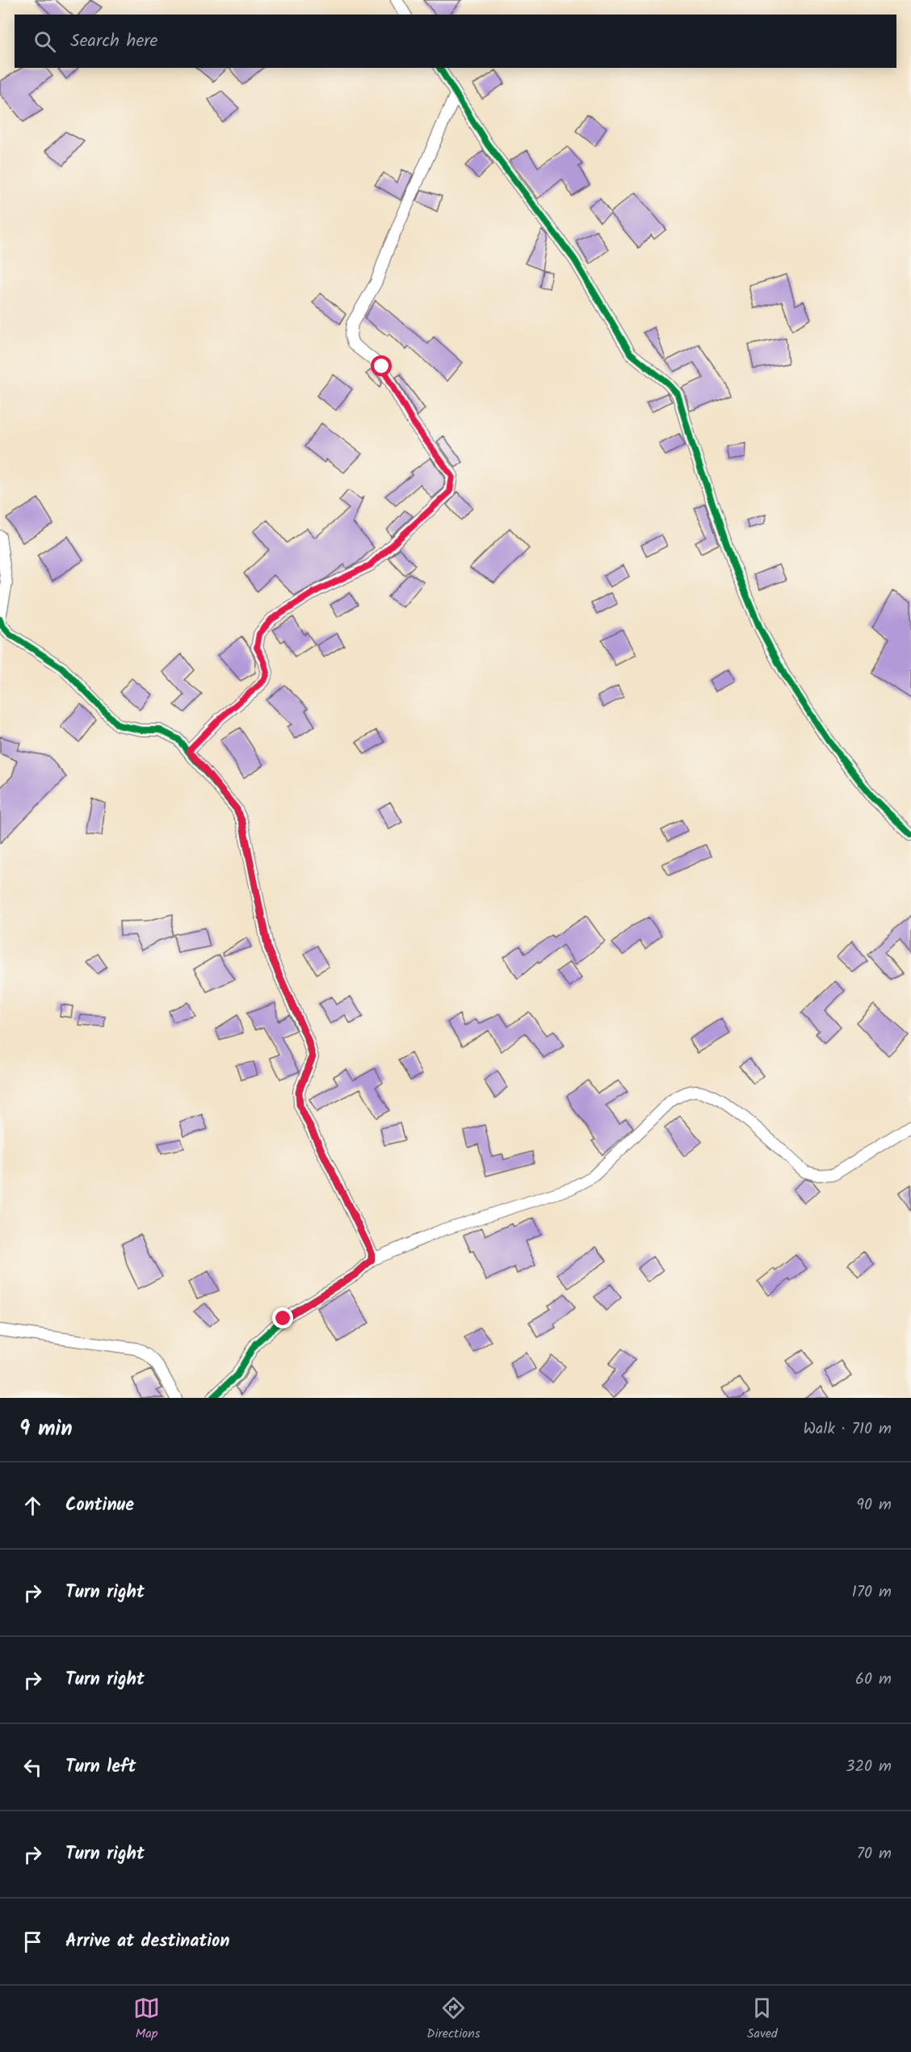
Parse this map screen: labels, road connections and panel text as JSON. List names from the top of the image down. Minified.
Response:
{"page":{"search":"Search here","heading":["9 min","Walk · 710 m"],"list":[["Continue","90 m"],["Turn right","170 m"],["Turn right","60 m"],["Turn left","320 m"],["Turn right","70 m"],"Arrive at destination"],"nav":["Map","Directions","Saved"]}}
